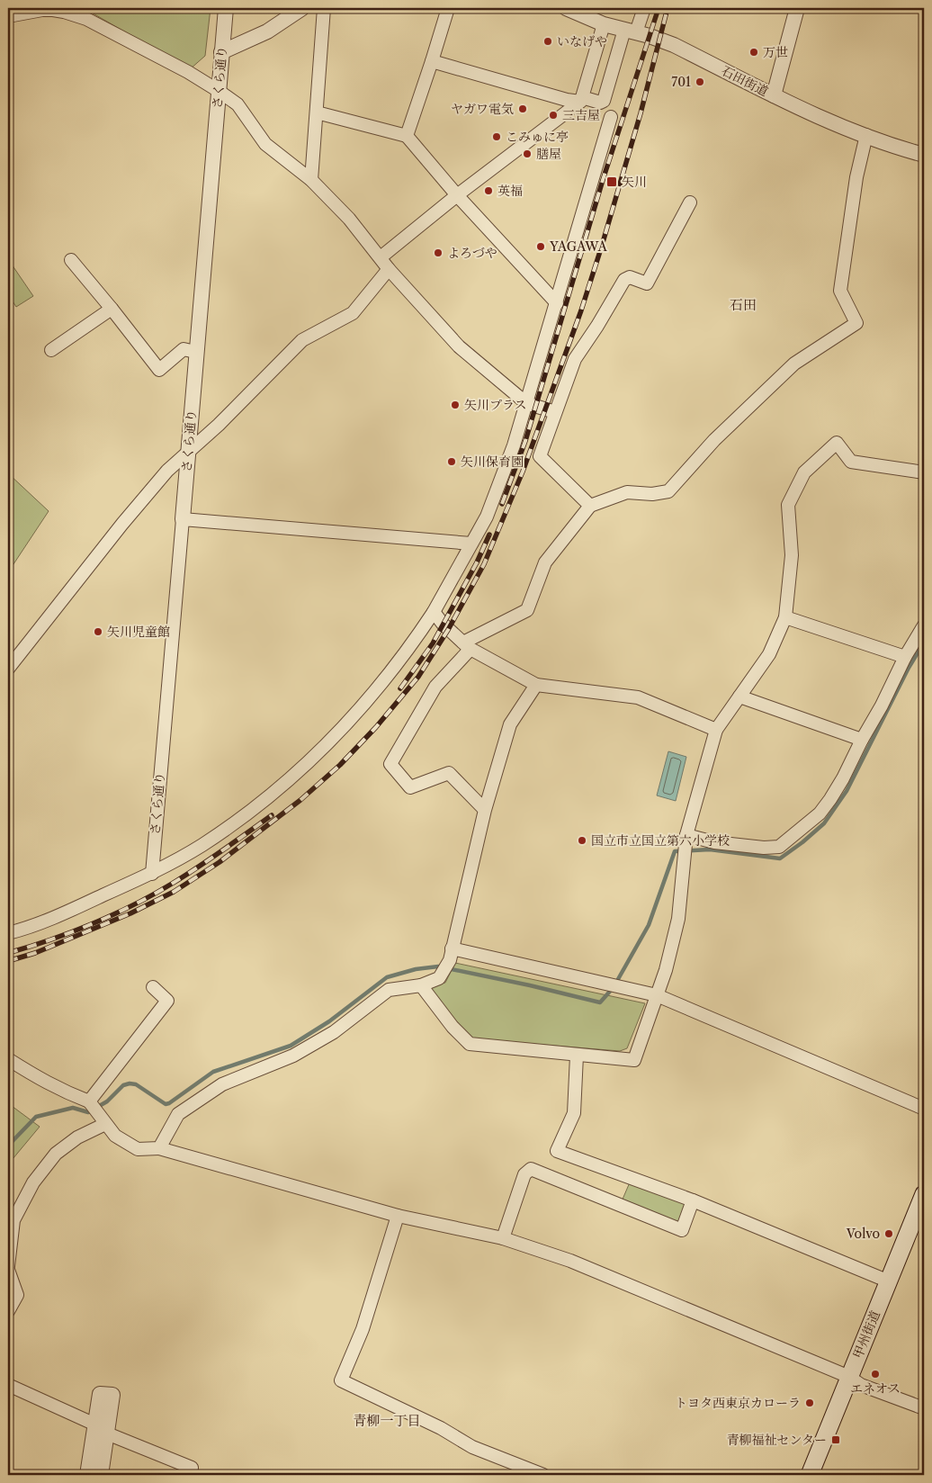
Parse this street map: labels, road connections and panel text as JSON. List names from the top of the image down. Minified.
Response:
{"streets":{"main road":["甲州街道"],"street":["さくら通り","石田街道"]},"districts":["石田","青柳一丁目"],"places":{"other":["いなげや","万世","701","ヤガワ電気","三吉屋","こみゅに亭","膳屋","英福","YAGAWA","よろづや","矢川プラス","矢川保育園","矢川児童館","国立市立国立第六小学校","Volvo","エネオス","トヨタ西東京カローラ"],"transit":["矢川","青柳福祉センター"]}}
